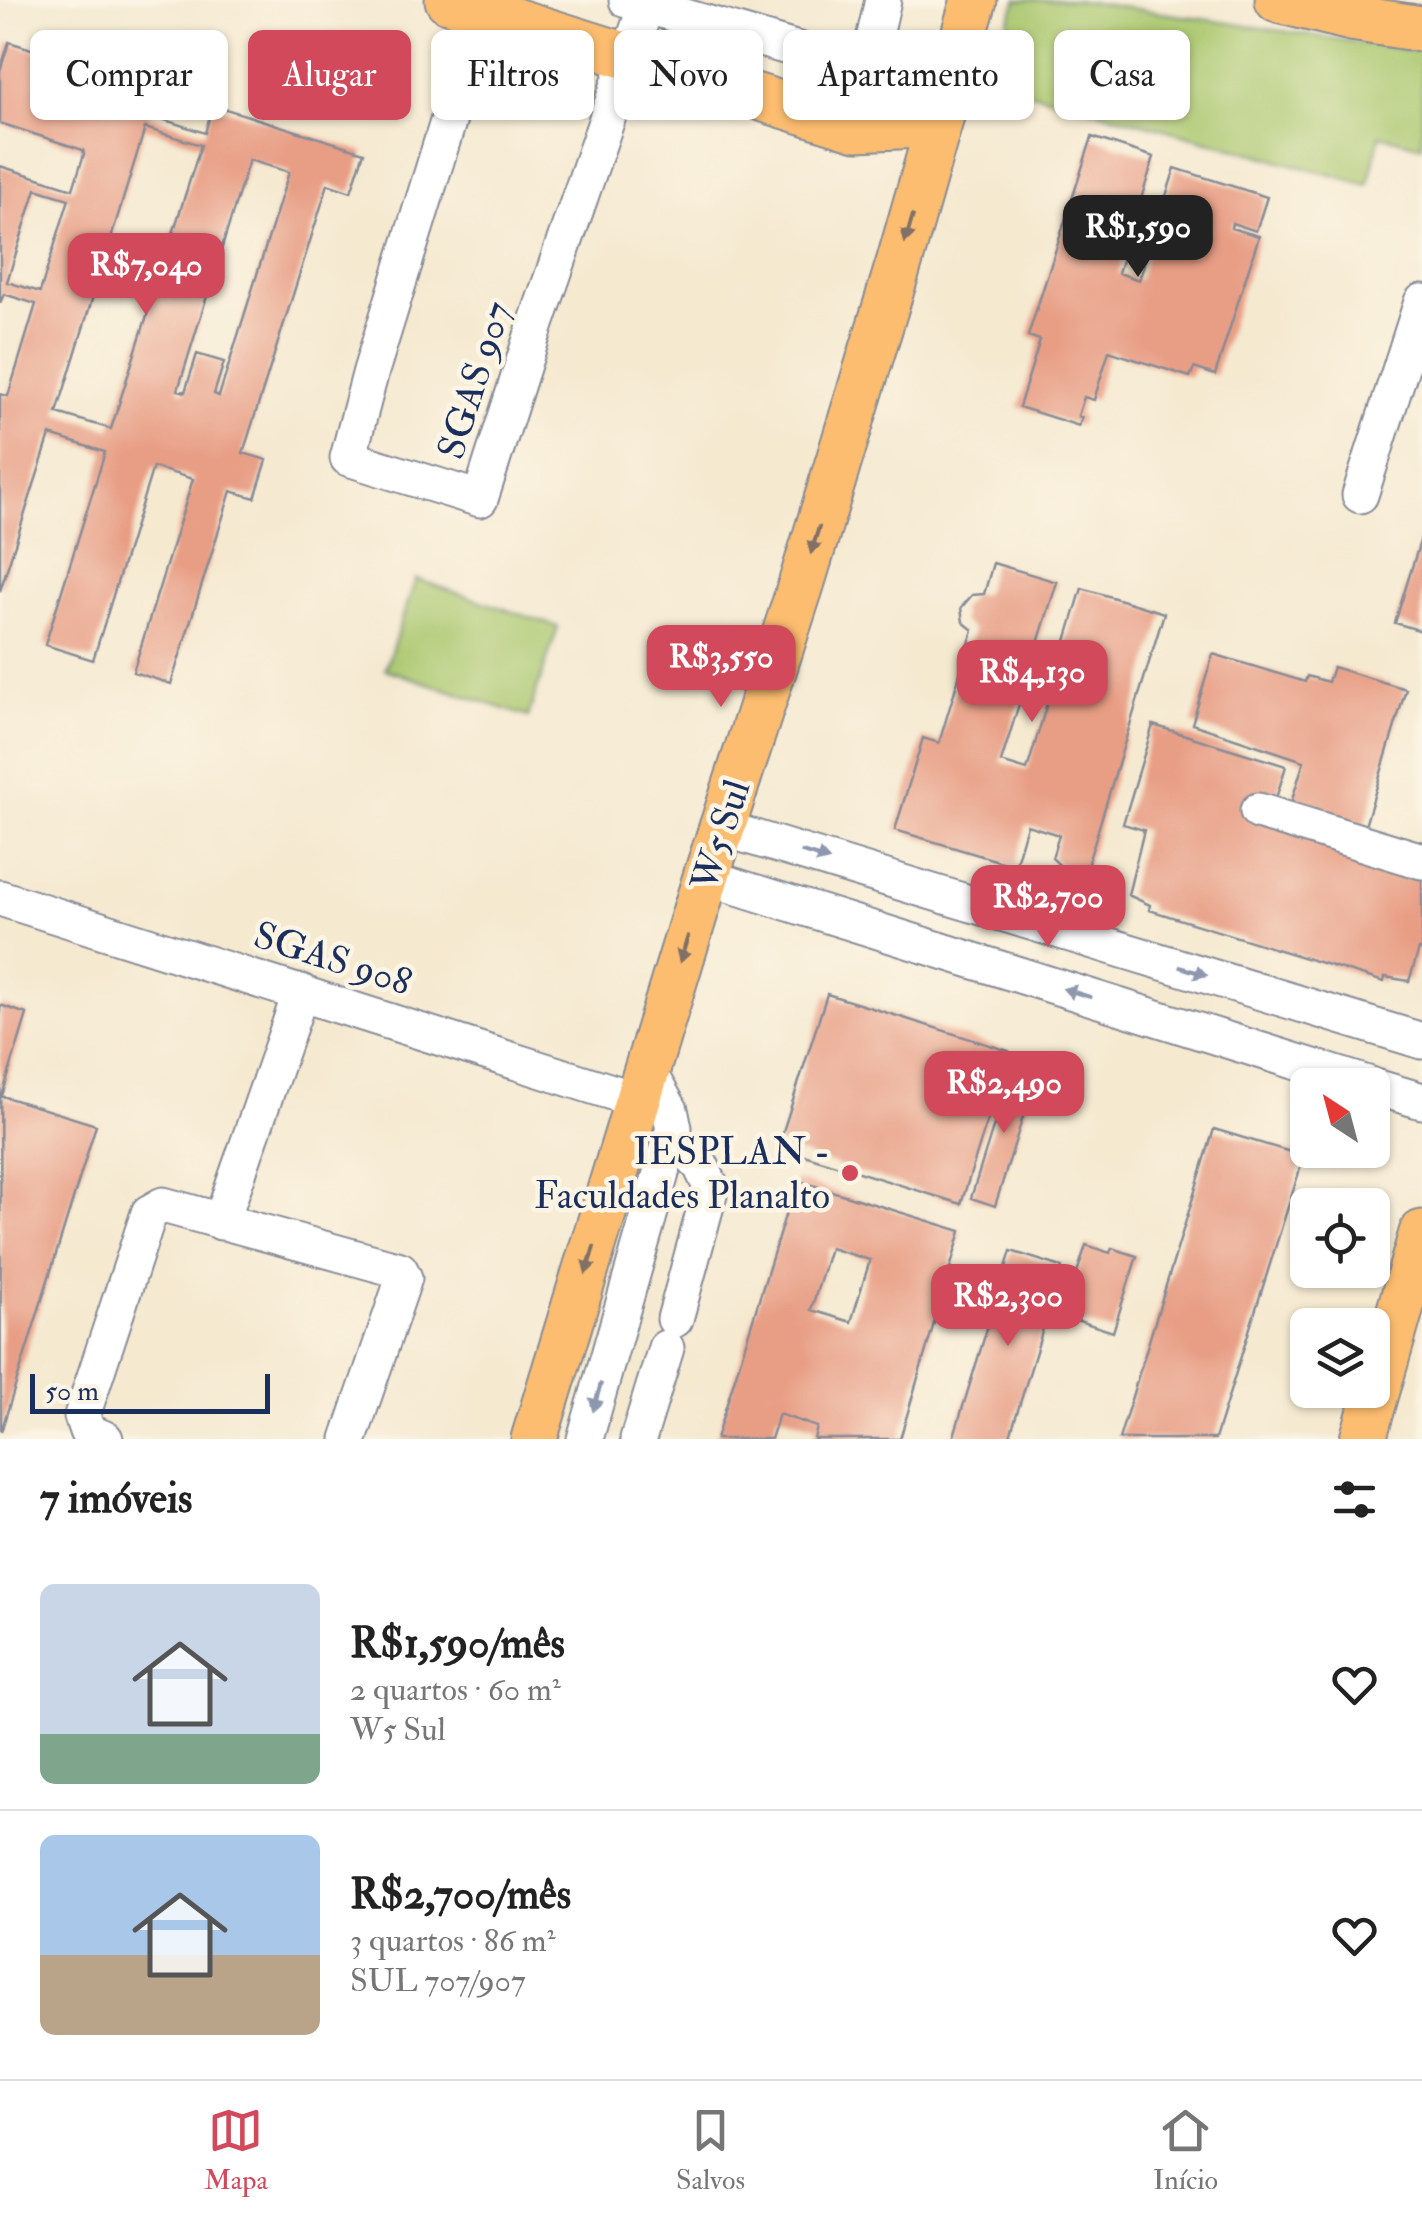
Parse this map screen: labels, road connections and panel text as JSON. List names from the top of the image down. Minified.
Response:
{"streets":{"main road":["W5 Sul"],"street":["SGAS 907","SGAS 908"]},"crossings":[["W5 Sul","SGAS 908"]],"one_way":["W5 Sul"],"places":["IESPLAN - Faculdades Planalto"],"scale_bar":"50 m","north":"top left","page":{"chip":["Comprar","Alugar","Filtros","Novo","Apartamento","Casa"],"price":["R$1,590","R$7,040","R$3,550","R$4,130","R$2,700","R$2,490","R$2,300"],"scale":"50 m","heading":"7 imóveis","list":[{"name":"R$1,590/mês","note":"2 quartos · 60 m² · W5 Sul"},{"name":"R$2,700/mês","note":"3 quartos · 86 m² · SUL 707/907"}],"tabs":["Mapa","Salvos","Início"]}}
